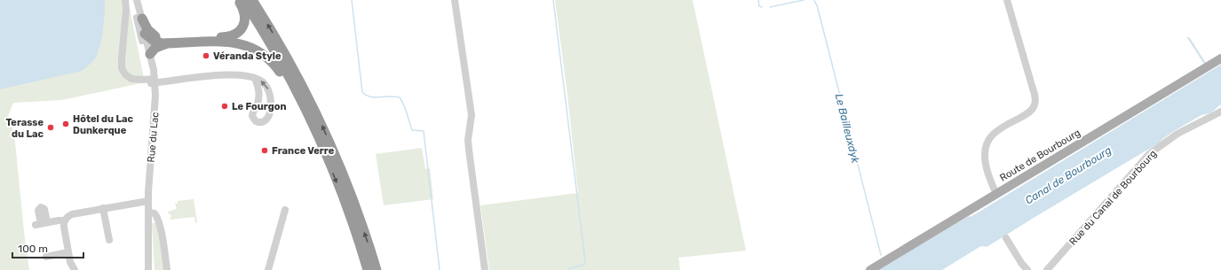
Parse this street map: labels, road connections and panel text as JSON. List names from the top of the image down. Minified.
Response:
{"streets":{"main road":["Route de Bourbourg"],"street":["Rue du Lac","Rue du Canal de Bourbourg"]},"water":["Le Bailleuxdyk","Canal de Bourbourg"],"places":["Véranda Style","Le Fourgon","Hôtel du Lac Dunkerque","Terasse du Lac","France Verre"],"scale_bar":"100 m"}
